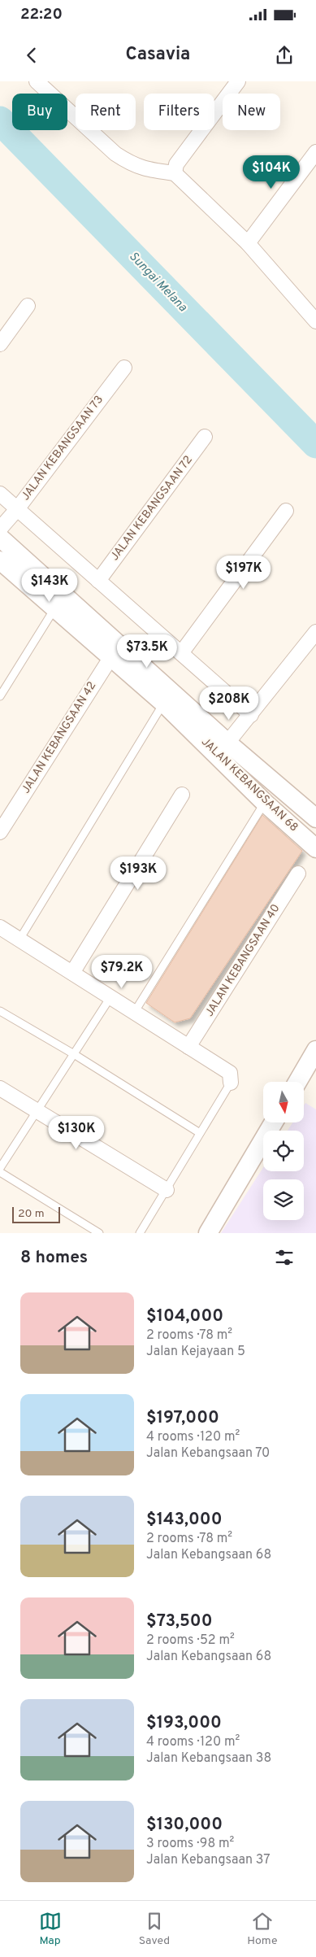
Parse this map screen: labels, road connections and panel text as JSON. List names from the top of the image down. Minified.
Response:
{"streets":{"street":["JALAN KEBANGSAAN 73","JALAN KEBANGSAAN 72","JALAN KEBANGSAAN 42","JALAN KEBANGSAAN 68","JALAN KEBANGSAAN 40"]},"crossings":[["JALAN KEBANGSAAN 42","JALAN KEBANGSAAN 68"]],"water":["Sungai Melana"],"scale_bar":"20 m","north":"bottom","page":{"status":"22:20","header":"Casavia","chip":["Buy","Rent","Filters","New"],"price":["$104K","$197K","$143K","$73.5K","$208K","$193K","$79.2K","$130K"],"scale":"20 m","heading":"8 homes","list":[{"name":"$104,000","note":"2 rooms · 78 m² · Jalan Kejayaan 5"},{"name":"$197,000","note":"4 rooms · 120 m² · Jalan Kebangsaan 70"},{"name":"$143,000","note":"2 rooms · 78 m² · Jalan Kebangsaan 68"},{"name":"$73,500","note":"2 rooms · 52 m² · Jalan Kebangsaan 68"},{"name":"$193,000","note":"4 rooms · 120 m² · Jalan Kebangsaan 38"},{"name":"$130,000","note":"3 rooms · 98 m² · Jalan Kebangsaan 37"}],"tabs":["Map","Saved","Home"]}}
